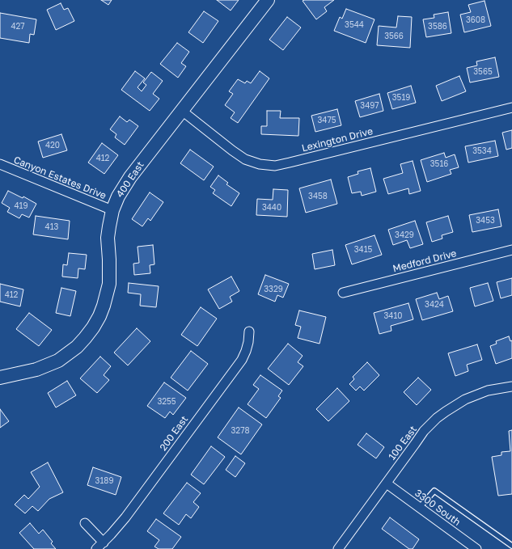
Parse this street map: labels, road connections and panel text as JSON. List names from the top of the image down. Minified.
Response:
{"streets":{"street":["Lexington Drive","Canyon Estates Drive","400 East","Medford Drive","200 East","100 East","3300 South"]},"crossings":[["Lexington Drive","400 East"],["Canyon Estates Drive","400 East"],["100 East","3300 South"]],"house_numbers":["3608","3544","427","3586","3566","3565","3519","3497","3475","420","3534","412","3516","3458","419","3440","3453","413","3429","3415","3329","412","3424","3410","3255","3278","3189"]}
